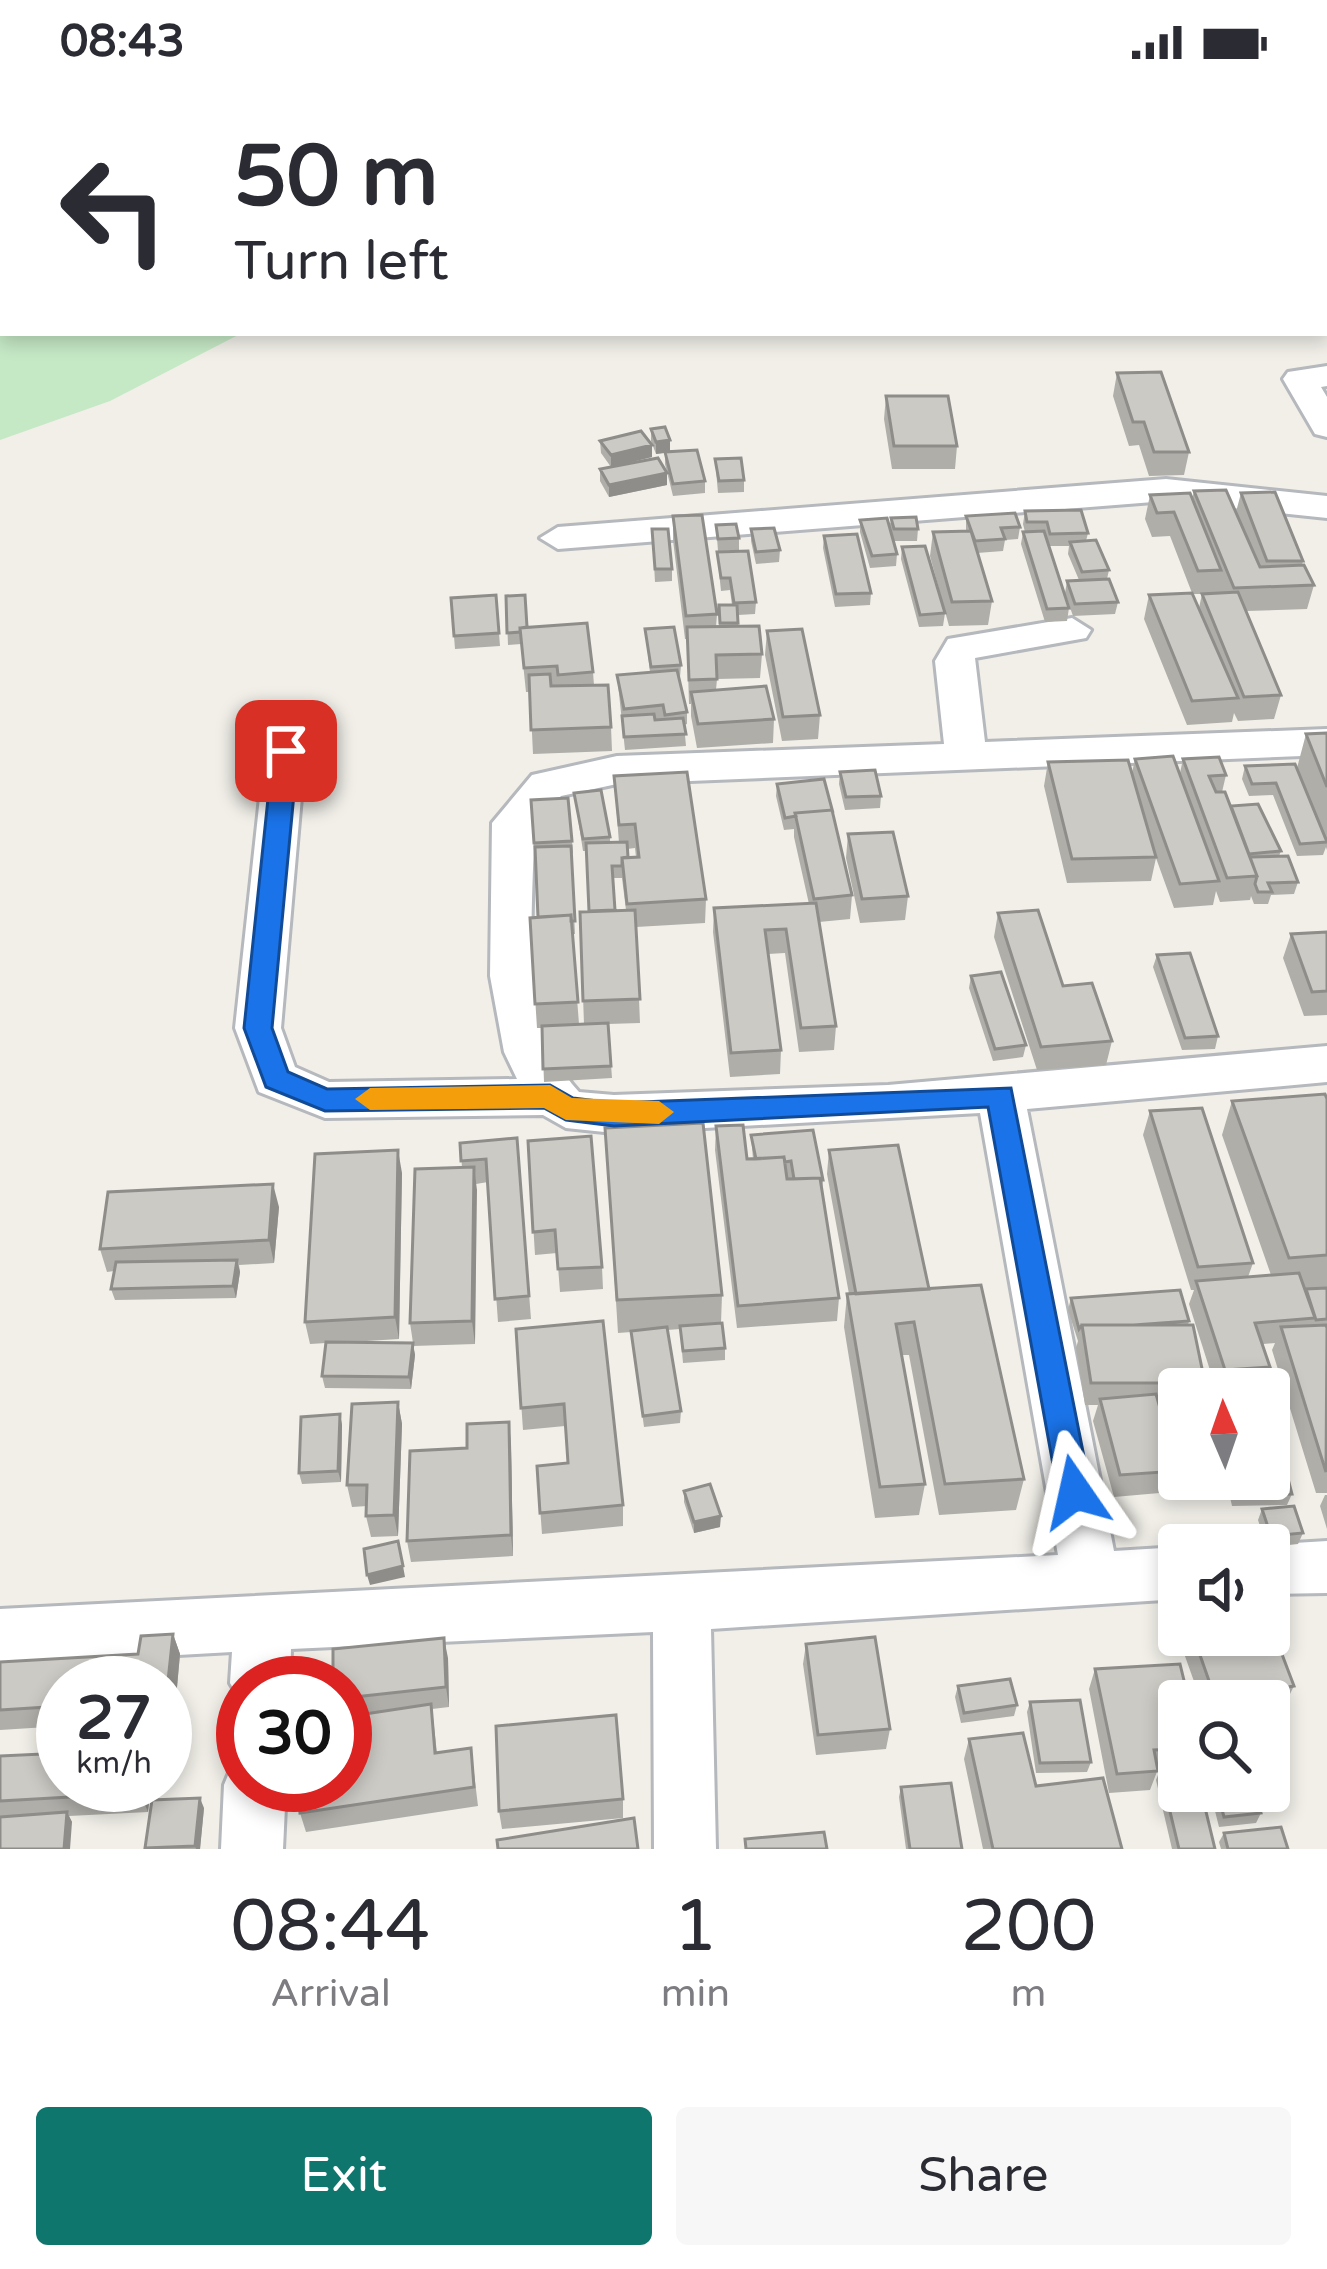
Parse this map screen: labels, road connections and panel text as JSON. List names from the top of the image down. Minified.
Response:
{"north":"top","page":{"status":"08:43","turn":["50 m","Turn left"],"speed":"27 km/h","limit":"30","eta":["08:44","Arrival","1","min","200","m"],"buttons":["Exit","Share"]}}
